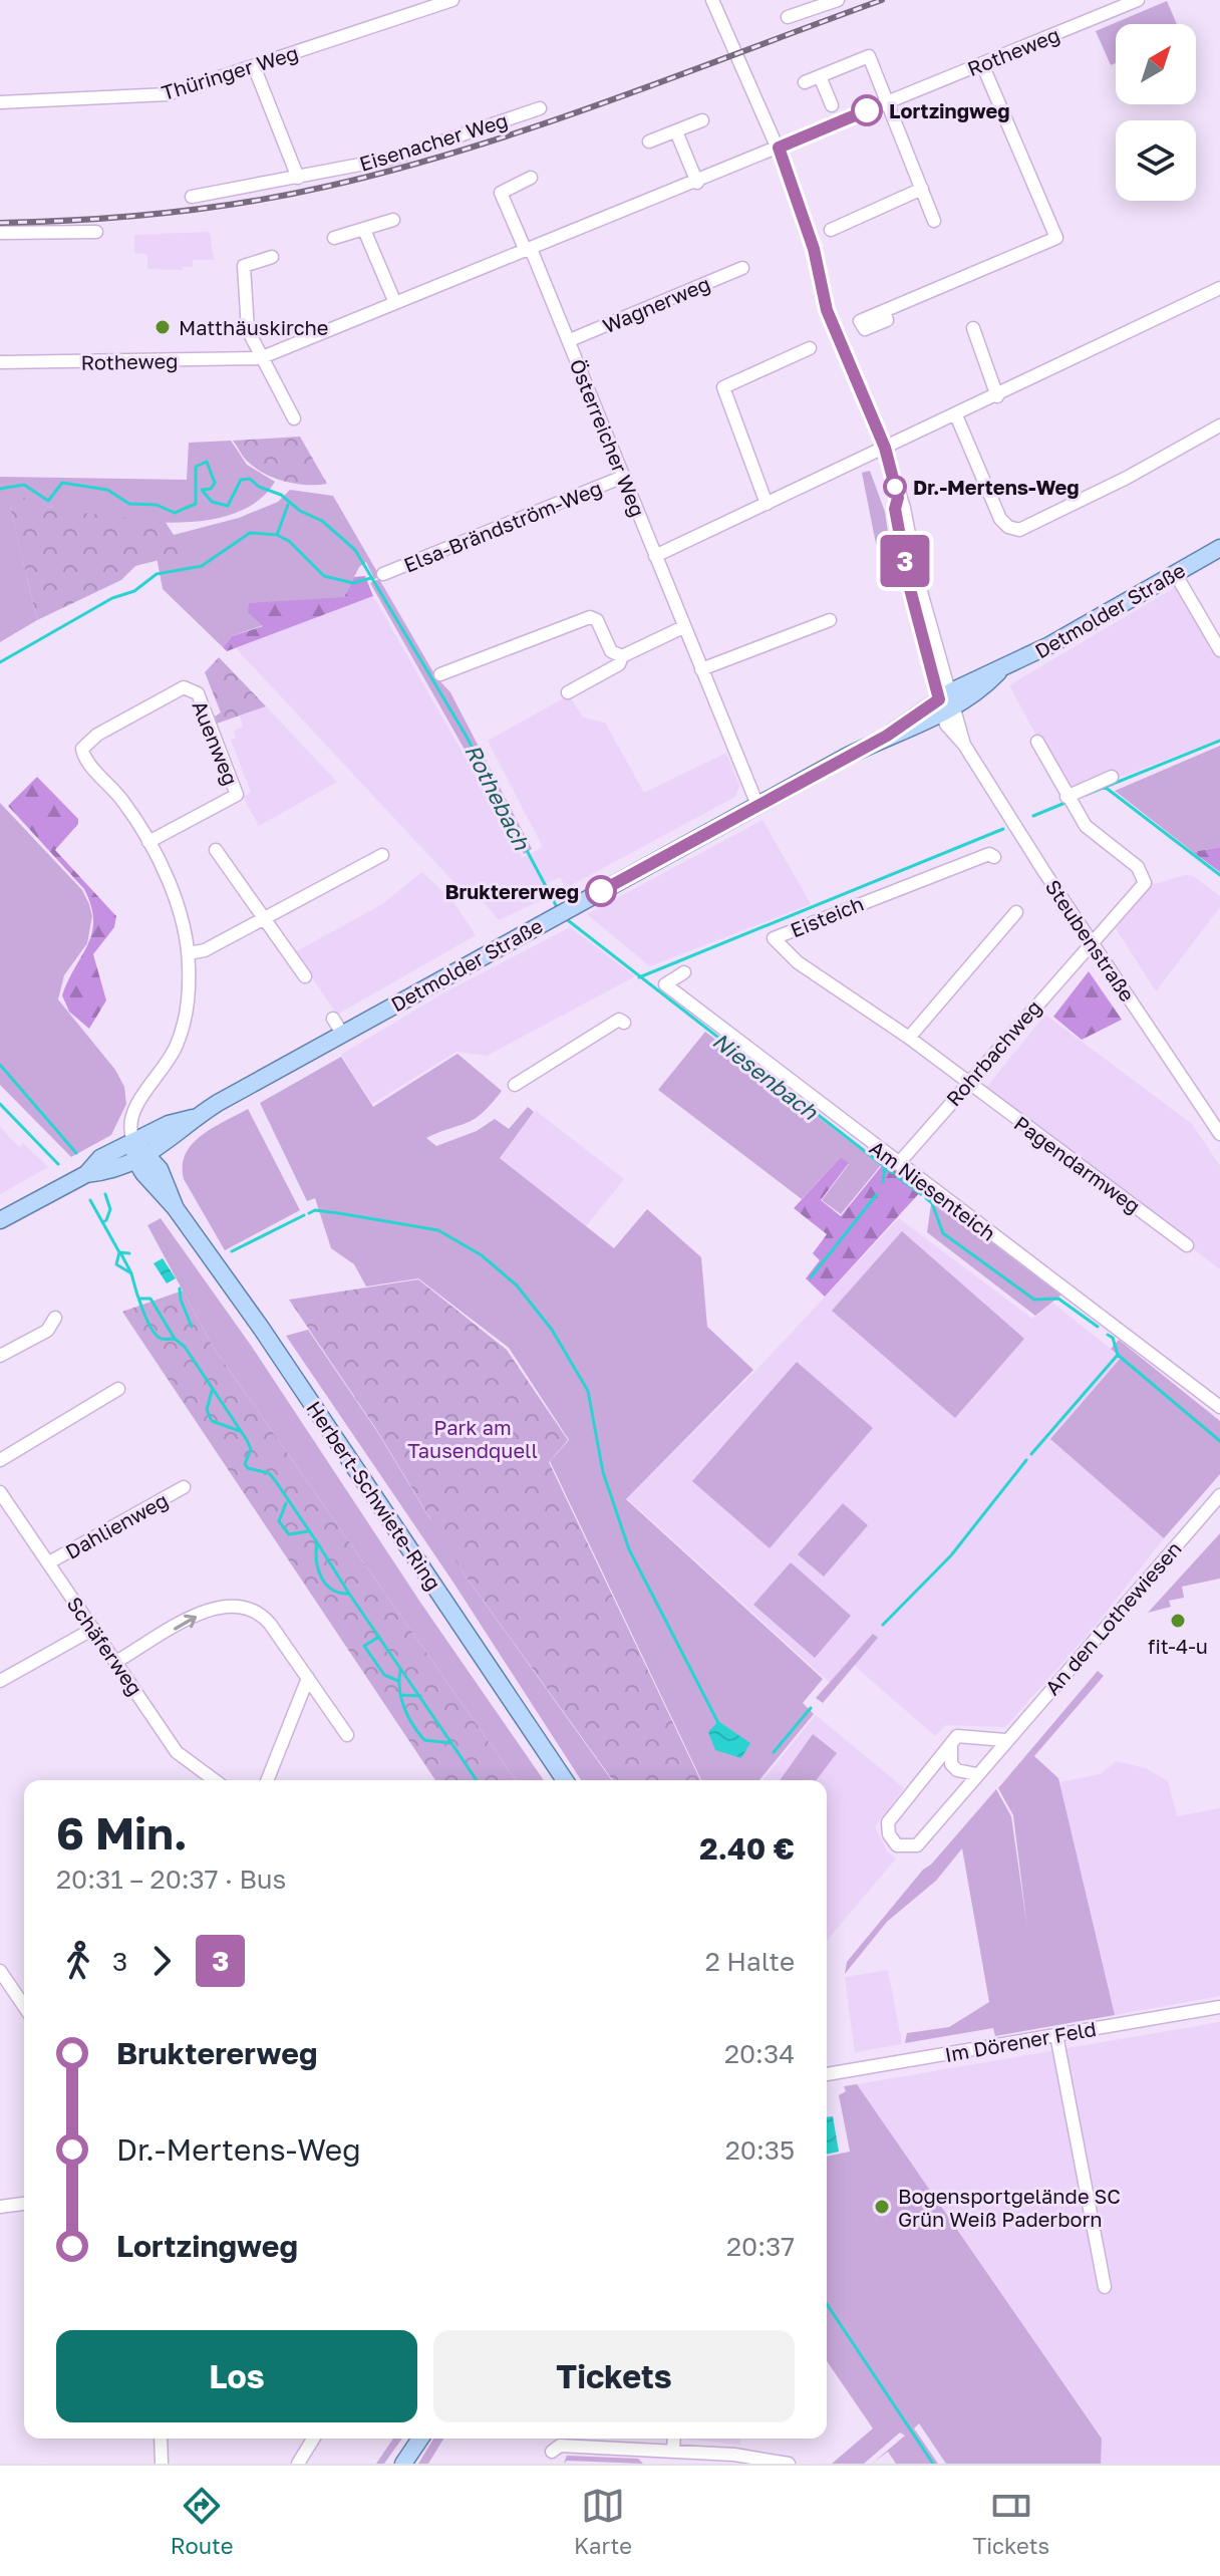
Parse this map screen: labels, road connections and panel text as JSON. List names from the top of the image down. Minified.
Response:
{"streets":{"main road":["Detmolder Straße","Herbert-Schwiete-Ring"],"street":["Rotheweg","Thüringer Weg","Eisenacher Weg","Wagnerweg","Österreicher Weg","Elsa-Brändström-Weg","Auenweg","Eisteich","Steubenstraße","Rohrbachweg","Pagendarmweg","Am Niesenteich","Dahlienweg","An den Lothewiesen","Schäferweg","Im Dörener Feld"]},"crossings":[["Rotheweg","Österreicher Weg"],["Rotheweg","Steubenstraße"],["Wagnerweg","Österreicher Weg"],["Österreicher Weg","Elsa-Brändström-Weg"],["Österreicher Weg","Detmolder Straße"],["Detmolder Straße","Steubenstraße"],["Detmolder Straße","Herbert-Schwiete-Ring"],["Eisteich","Rohrbachweg"],["Eisteich","Pagendarmweg"],["Steubenstraße","Rohrbachweg"],["Rohrbachweg","Pagendarmweg"],["Rohrbachweg","Am Niesenteich"],["Dahlienweg","Schäferweg"]],"water":["Rothebach","Niesenbach"],"parks":["Park am Tausendquell"],"places":["Lortzingweg","Matthäuskirche","Dr.-Mertens-Weg","Bruktererweg","fit-4-u","Bogensportgelände SC Grün Weiß Paderborn"],"lines":["bus line 3"],"north":"top right","page":{"on_map":"3","heading":["6 Min.","20:31 – 20:37 · Bus","2.40 €"],"legs":["3","3","2 Halte"],"list":[{"name":"Bruktererweg","value":"20:34"},{"name":"Dr.-Mertens-Weg","value":"20:35"},{"name":"Lortzingweg","value":"20:37"}],"buttons":["Los","Tickets"],"tabs":["Route","Karte","Tickets"]}}
